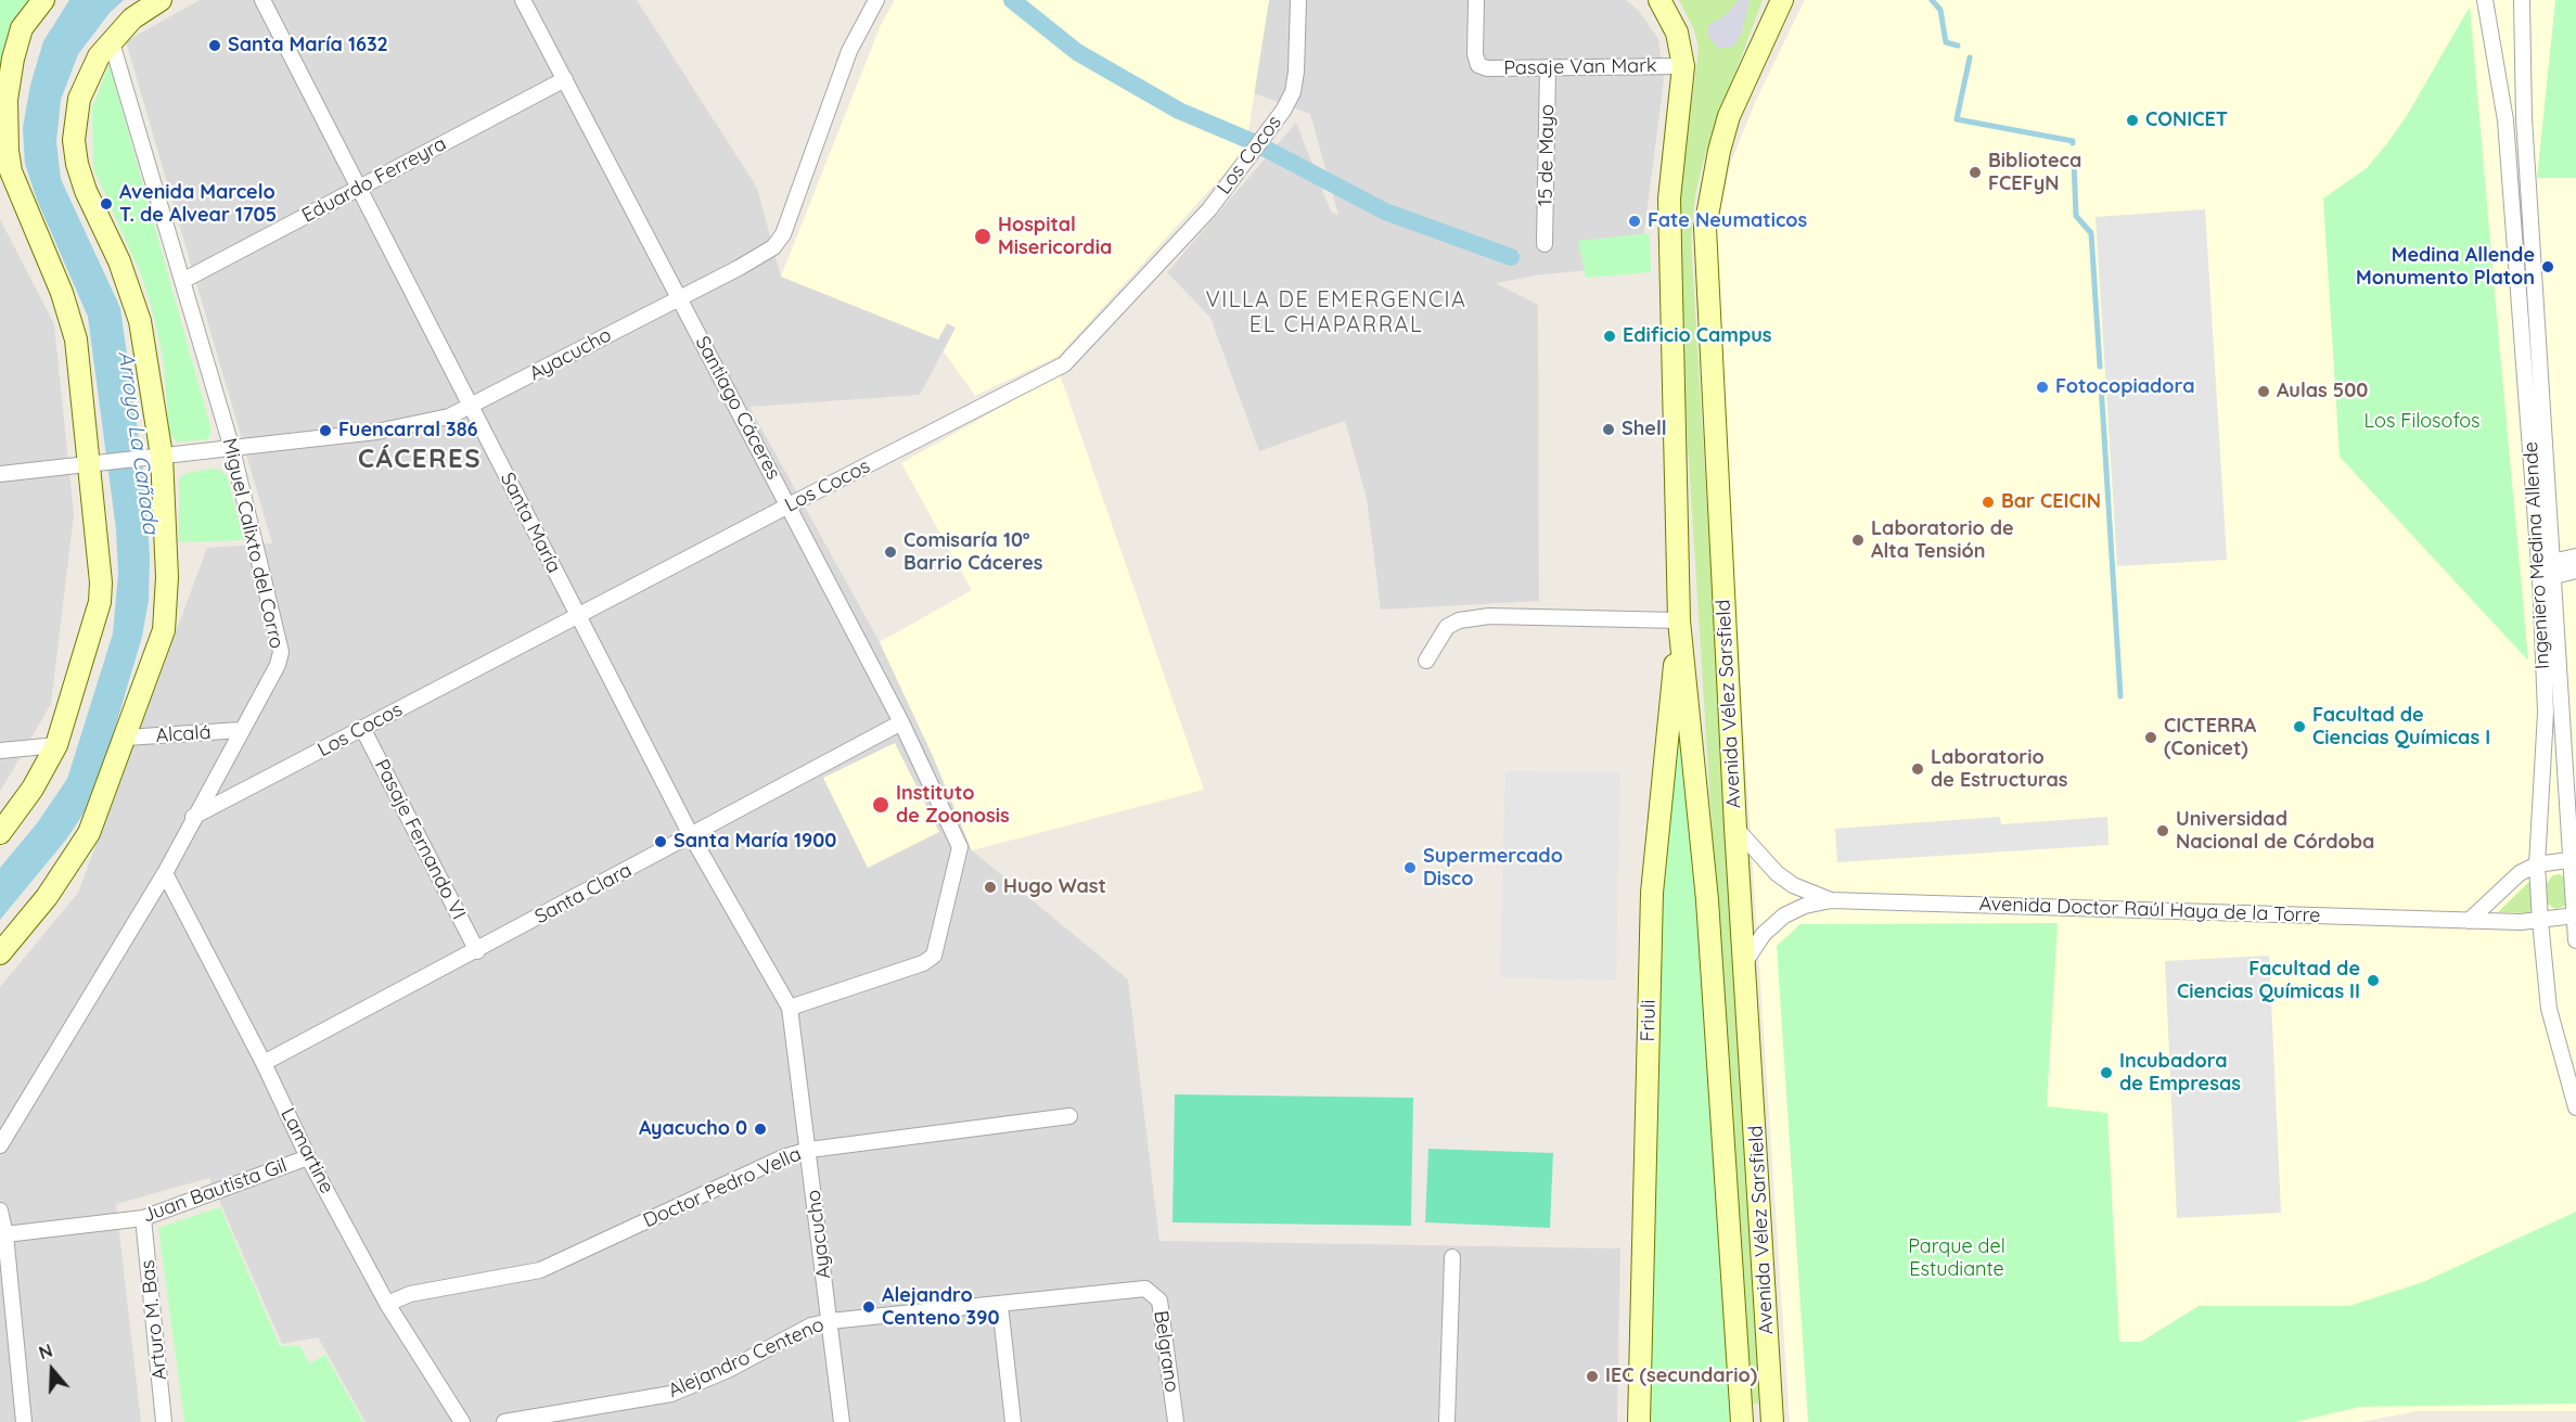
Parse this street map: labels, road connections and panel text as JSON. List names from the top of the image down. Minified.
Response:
{"streets":{"main road":["Avenida Vélez Sarsfield","Friuli"],"street":["Pasaje Van Mark","Los Cocos","15 de Mayo","Eduardo Ferreyra","Ayacucho","Santiago Cáceres","Santa María","Miguel Calixto del Corro","Ingeniero Medina Allende","Alcalá","Pasaje Fernando VI","Santa Clara","Avenida Doctor Raúl Haya de la Torre","Lamartine","Doctor Pedro Vella","Juan Bautista Gil","Arturo M. Bas","Belgrano","Alejandro Centeno"]},"crossings":[["Pasaje Van Mark","15 de Mayo"],["Pasaje Van Mark","Avenida Vélez Sarsfield"],["Los Cocos","Santiago Cáceres"],["Los Cocos","Santa María"],["Los Cocos","Miguel Calixto del Corro"],["Los Cocos","Pasaje Fernando VI"],["Eduardo Ferreyra","Santiago Cáceres"],["Eduardo Ferreyra","Santa María"],["Eduardo Ferreyra","Miguel Calixto del Corro"],["Ayacucho","Santiago Cáceres"],["Ayacucho","Santa María"],["Ayacucho","Miguel Calixto del Corro"],["Ayacucho","Doctor Pedro Vella"],["Ayacucho","Alejandro Centeno"],["Santiago Cáceres","Santa María"],["Santiago Cáceres","Santa Clara"],["Santa María","Santa Clara"],["Miguel Calixto del Corro","Alcalá"],["Miguel Calixto del Corro","Lamartine"],["Ingeniero Medina Allende","Avenida Doctor Raúl Haya de la Torre"],["Avenida Vélez Sarsfield","Avenida Doctor Raúl Haya de la Torre"],["Avenida Vélez Sarsfield","Friuli"],["Pasaje Fernando VI","Santa Clara"],["Santa Clara","Lamartine"],["Lamartine","Doctor Pedro Vella"],["Lamartine","Juan Bautista Gil"],["Juan Bautista Gil","Arturo M. Bas"],["Belgrano","Alejandro Centeno"]],"districts":["VILLA DE EMERGENCIA EL CHAPARRAL","CÁCERES"],"water":["Arroyo La Cañada"],"parks":["Los Filosofos","Parque del Estudiante"],"places":["Santa María 1632","CONICET","Biblioteca FCEFyN","Avenida Marcelo T. de Alvear 1705","Fate Neumaticos","Hospital Misericordia","Medina Allende Monumento Platon","Edificio Campus","Fotocopiadora","Aulas 500","Shell","Fuencarral 386","Bar CEICIN","Laboratorio de Alta Tensión","Comisaría 10º Barrio Cáceres","Facultad de Ciencias Químicas I","CICTERRA (Conicet)","Laboratorio de Estructuras","Instituto de Zoonosis","Universidad Nacional de Córdoba","Santa María 1900","Supermercado Disco","Hugo Wast","Facultad de Ciencias Químicas II","Incubadora de Empresas","Ayacucho 0","Alejandro Centeno 390","IEC (secundario)"],"north":"top"}
